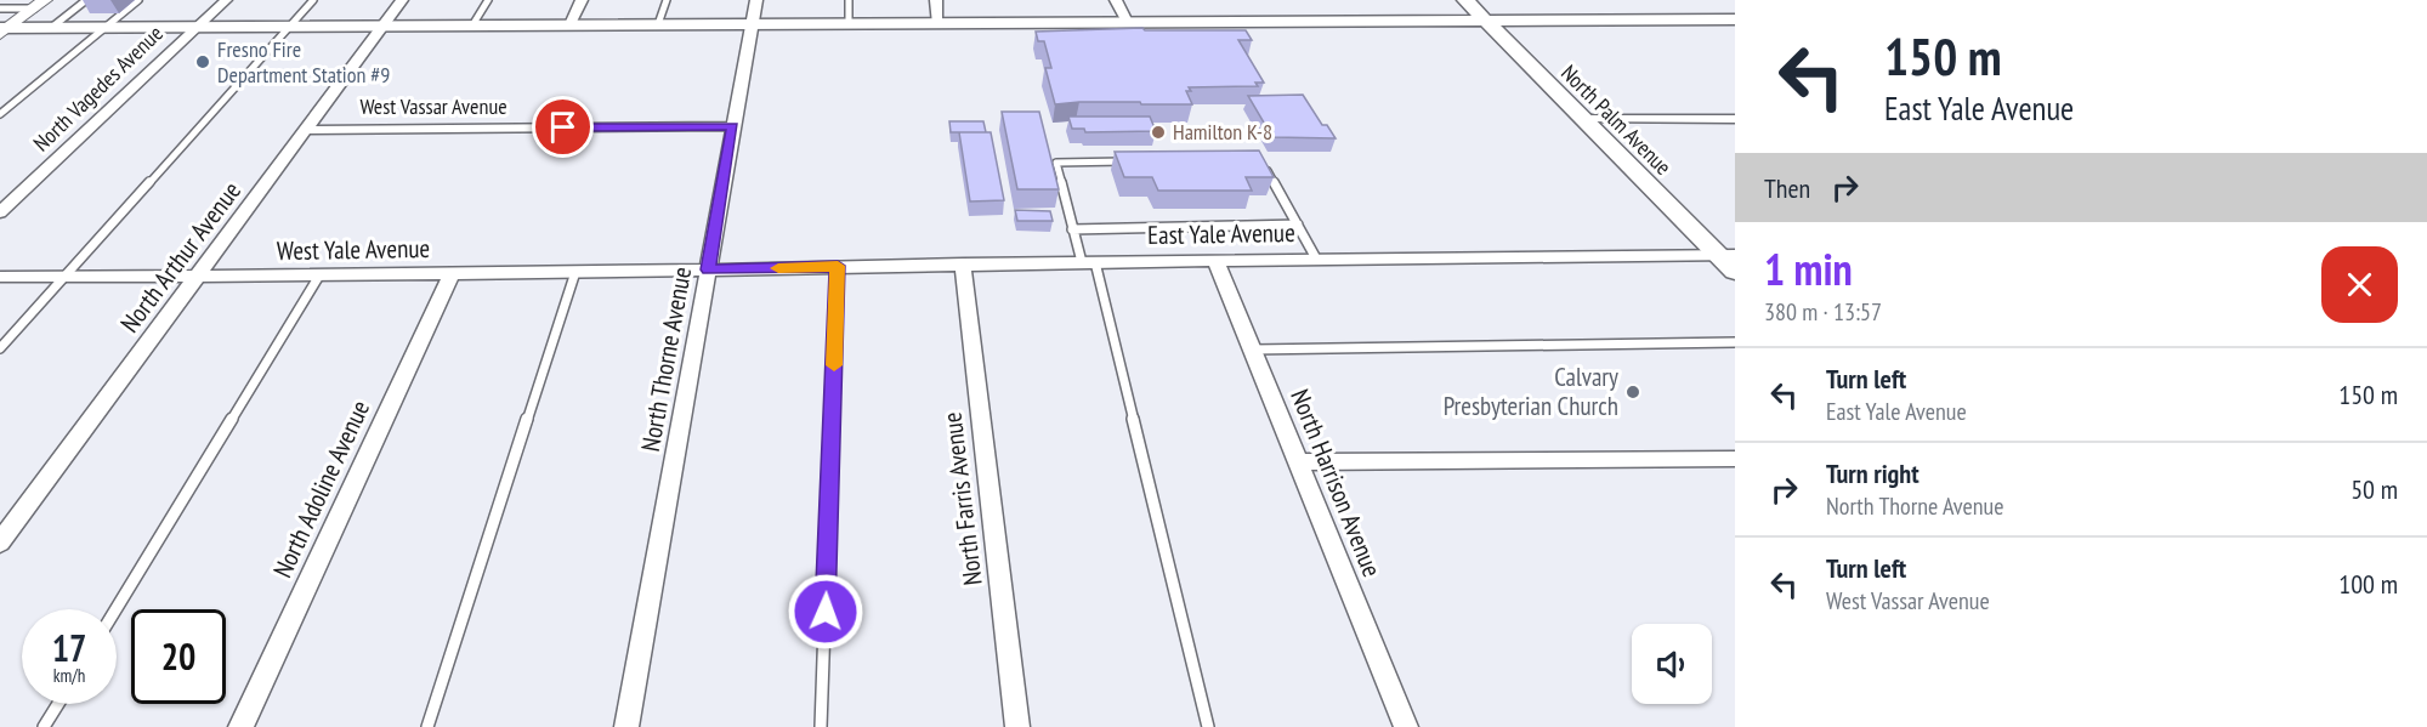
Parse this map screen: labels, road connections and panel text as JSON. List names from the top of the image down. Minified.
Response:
{"streets":{"main road":["North Palm Avenue"],"street":["North Vagedes Avenue","West Vassar Avenue","East Yale Avenue","West Yale Avenue","North Arthur Avenue","North Thorne Avenue","North Harrison Avenue","North Adoline Avenue","North Farris Avenue"]},"crossings":[["West Vassar Avenue","North Arthur Avenue"],["West Vassar Avenue","North Thorne Avenue"],["North Palm Avenue","East Yale Avenue"],["East Yale Avenue","West Yale Avenue"],["East Yale Avenue","North Thorne Avenue"],["East Yale Avenue","North Harrison Avenue"],["East Yale Avenue","North Farris Avenue"],["West Yale Avenue","North Arthur Avenue"],["West Yale Avenue","North Thorne Avenue"],["West Yale Avenue","North Adoline Avenue"]],"places":["Fresno Fire Department Station #9","Hamilton K-8","Calvary Presbyterian Church"],"page":{"turn":["150 m","East Yale Avenue"],"then":"Then","heading":["1 min","380 m · 13:57"],"list":[{"name":"Turn left","note":"East Yale Avenue","value":"150 m"},{"name":"Turn right","note":"North Thorne Avenue","value":"50 m"},{"name":"Turn left","note":"West Vassar Avenue","value":"100 m"}],"speed":"17 km/h","limit":"20"}}
